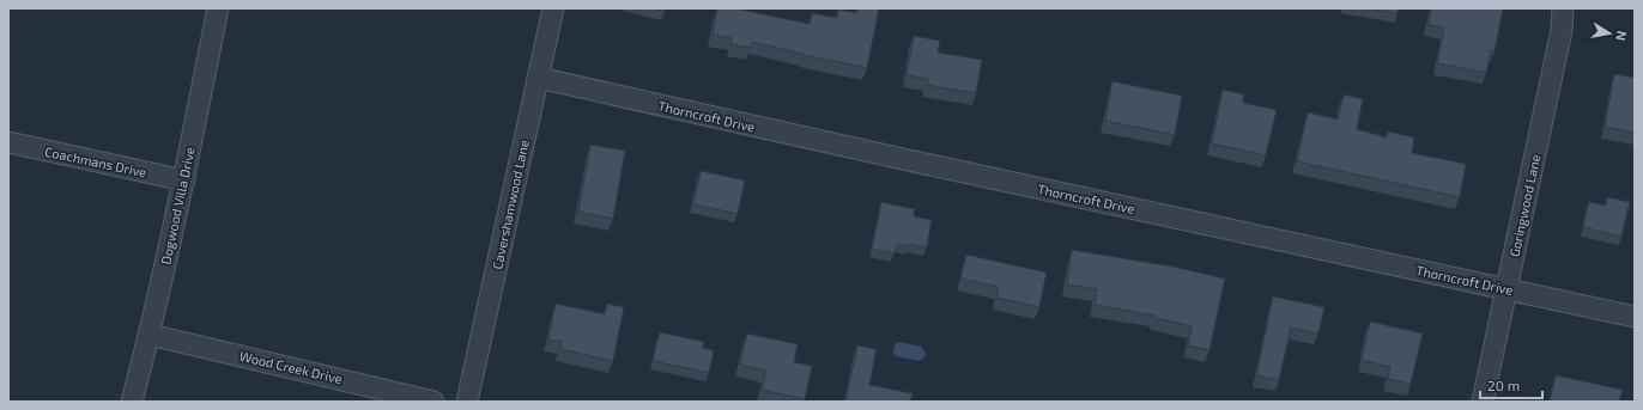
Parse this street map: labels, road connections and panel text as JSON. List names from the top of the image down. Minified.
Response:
{"streets":{"street":["Thorncroft Drive","Coachmans Drive","Cavershamwood Lane","Dogwood Villa Drive","Goringwood Lane","Wood Creek Drive"]},"crossings":[["Thorncroft Drive","Cavershamwood Lane"],["Thorncroft Drive","Goringwood Lane"],["Coachmans Drive","Dogwood Villa Drive"],["Dogwood Villa Drive","Wood Creek Drive"]],"scale_bar":"20 m","north":"right"}
